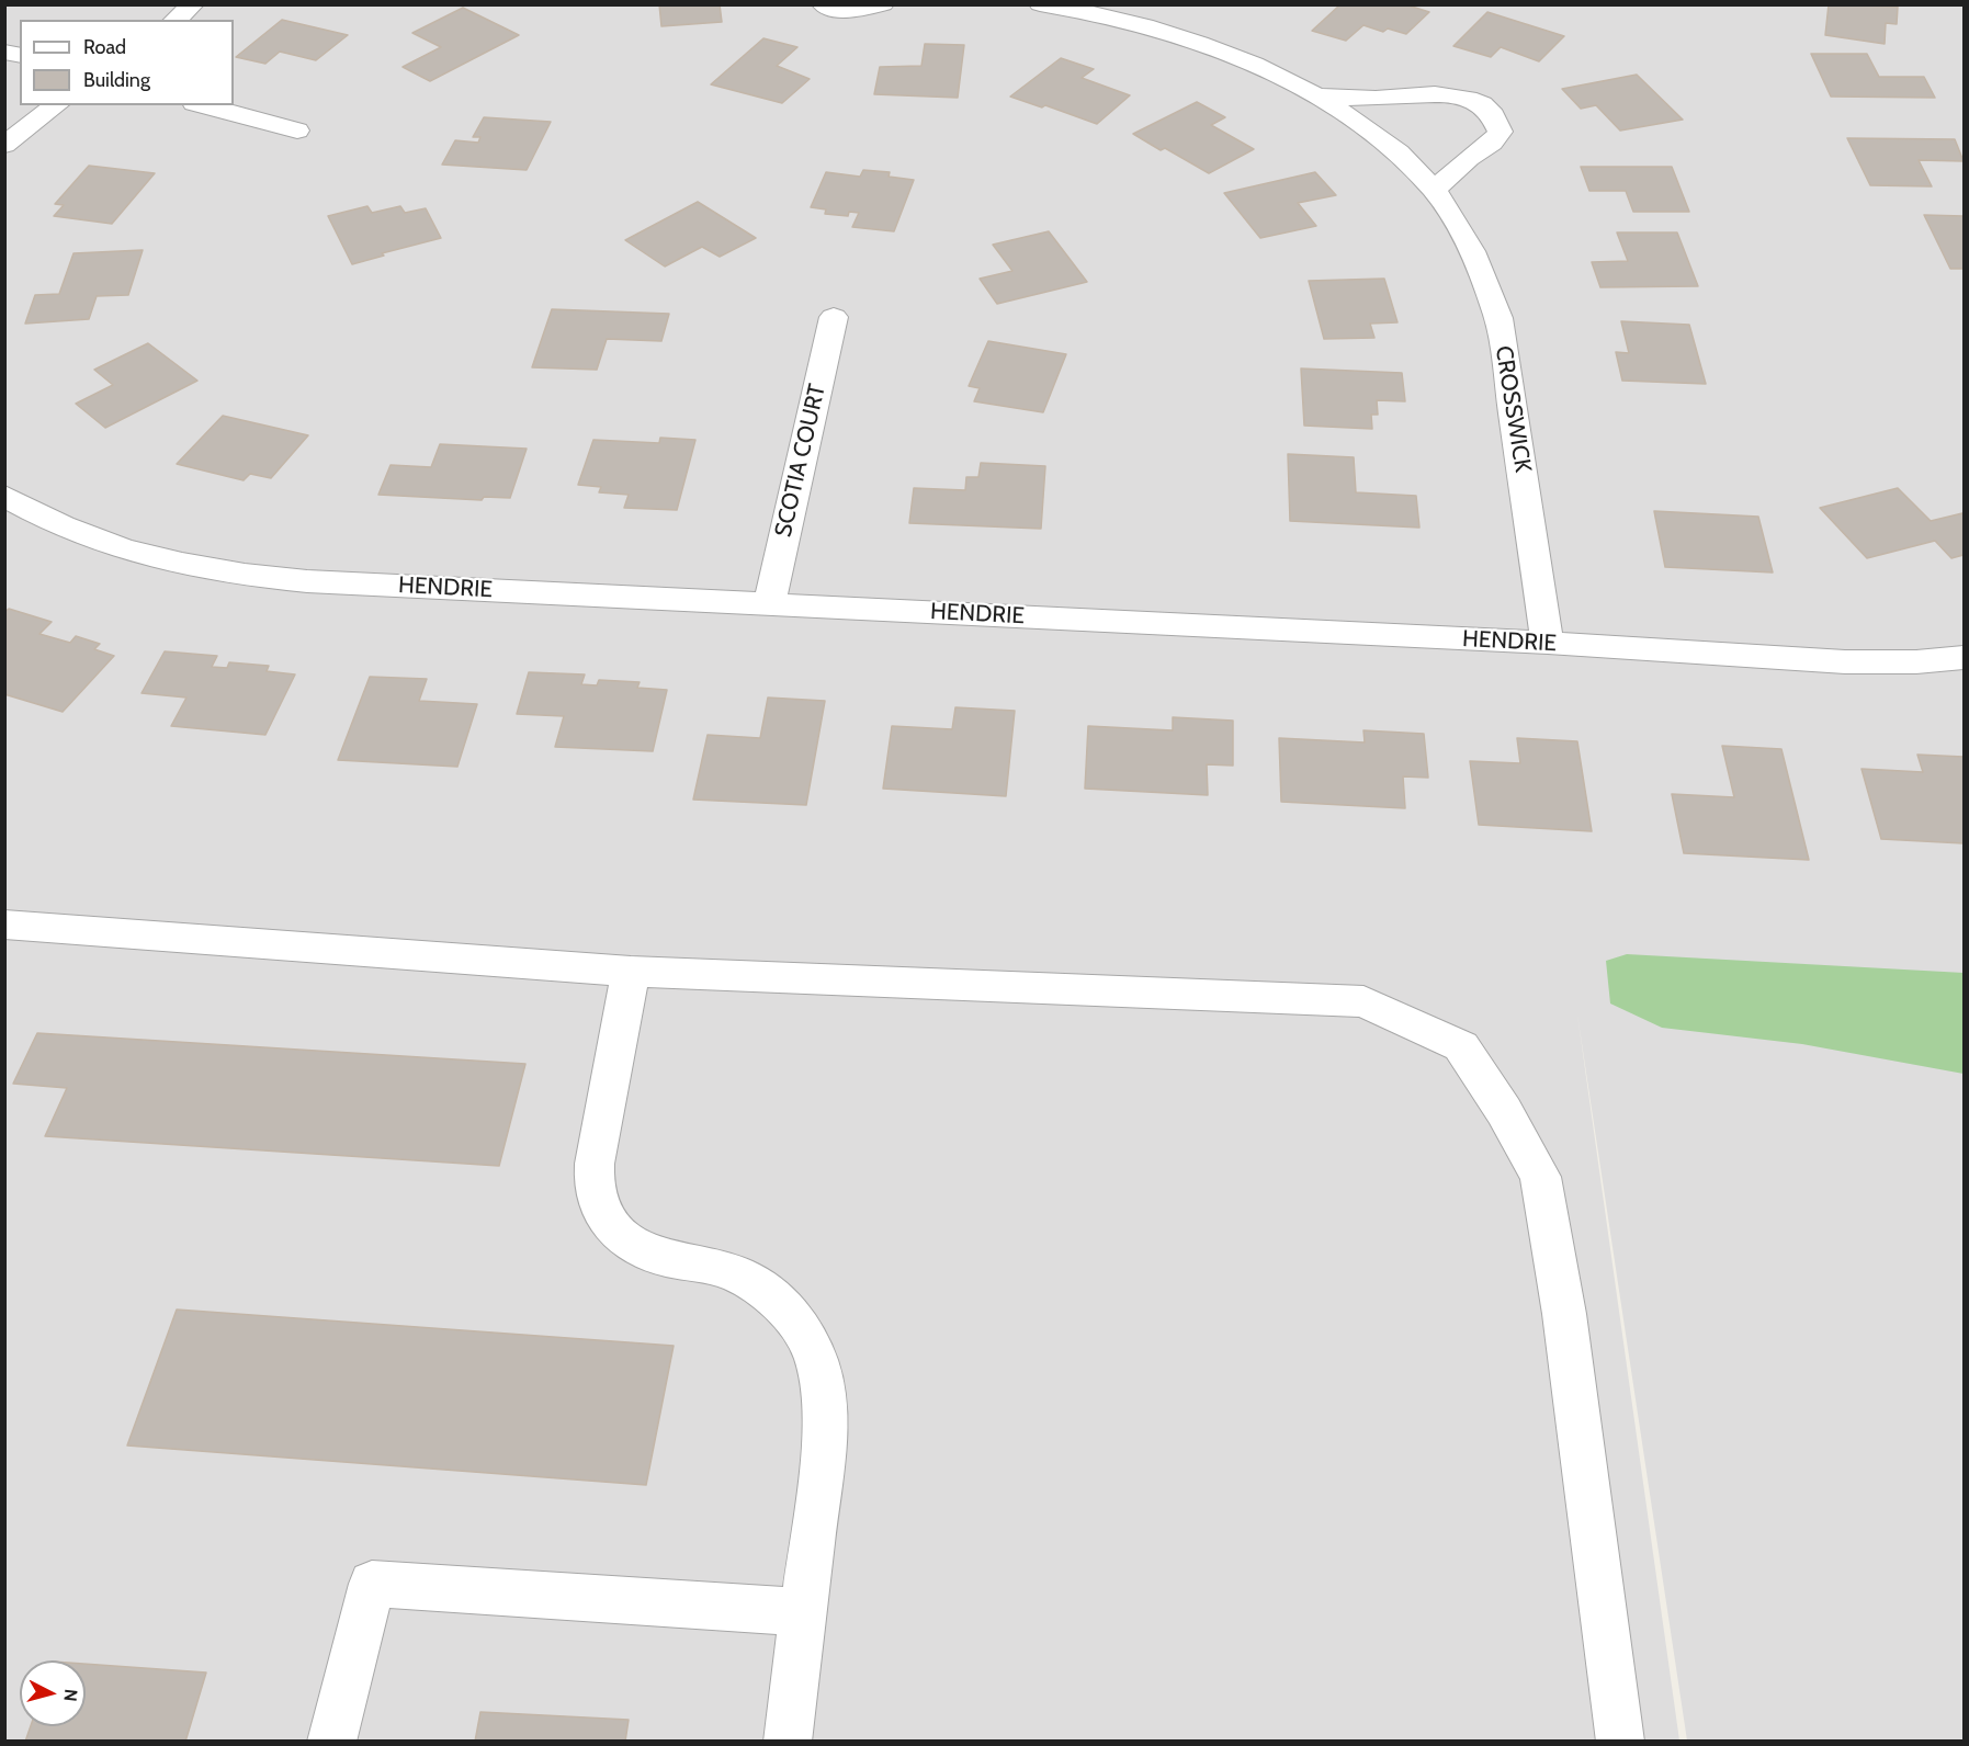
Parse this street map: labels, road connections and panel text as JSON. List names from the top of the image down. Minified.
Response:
{"streets":{"street":["CROSSWICK","SCOTIA COURT","HENDRIE"]},"crossings":[["CROSSWICK","HENDRIE"],["SCOTIA COURT","HENDRIE"]],"legend":["Road","Building"],"north":"right"}
